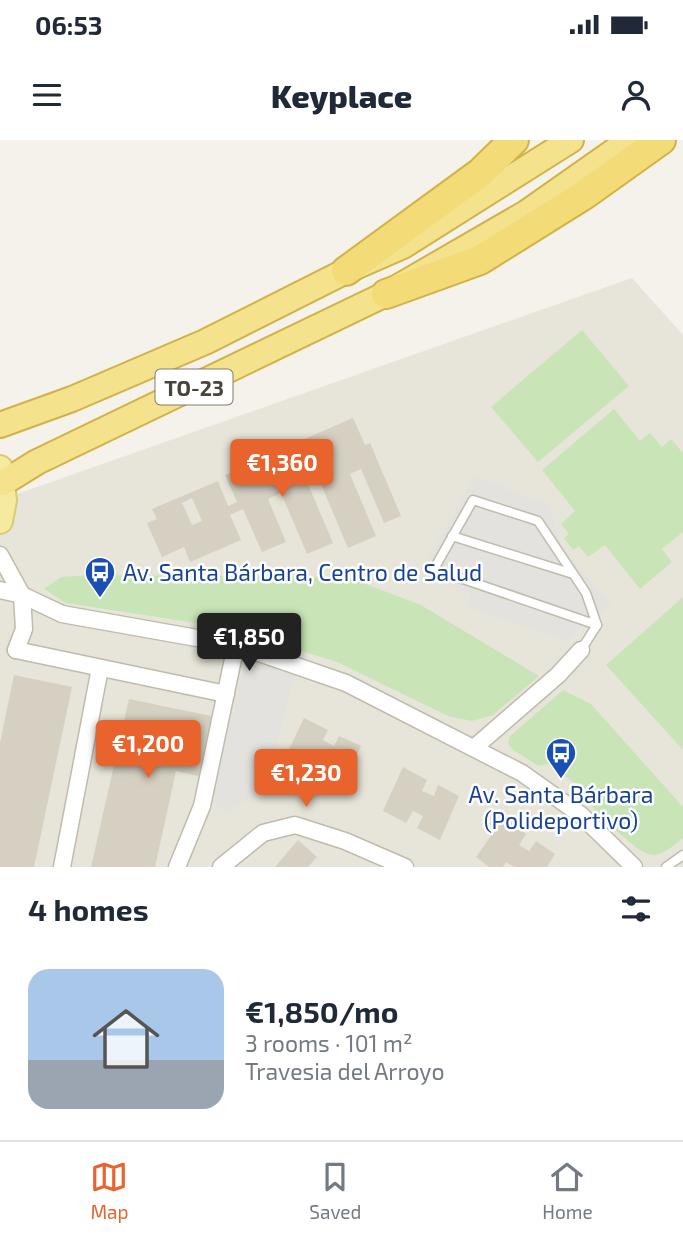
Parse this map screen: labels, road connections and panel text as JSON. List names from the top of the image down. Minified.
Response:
{"streets":{"highway":["TO-23"]},"places":{"bus stop":["Av. Santa Bárbara, Centro de Salud","Av. Santa Bárbara (Polideportivo)"]},"page":{"status":"06:53","header":"Keyplace","price":["€1,360","€1,850","€1,200","€1,230"],"heading":"4 homes","list":[{"name":"€1,850/mo","note":"3 rooms · 101 m² · Travesia del Arroyo"}],"tabs":["Map","Saved","Home"]}}
